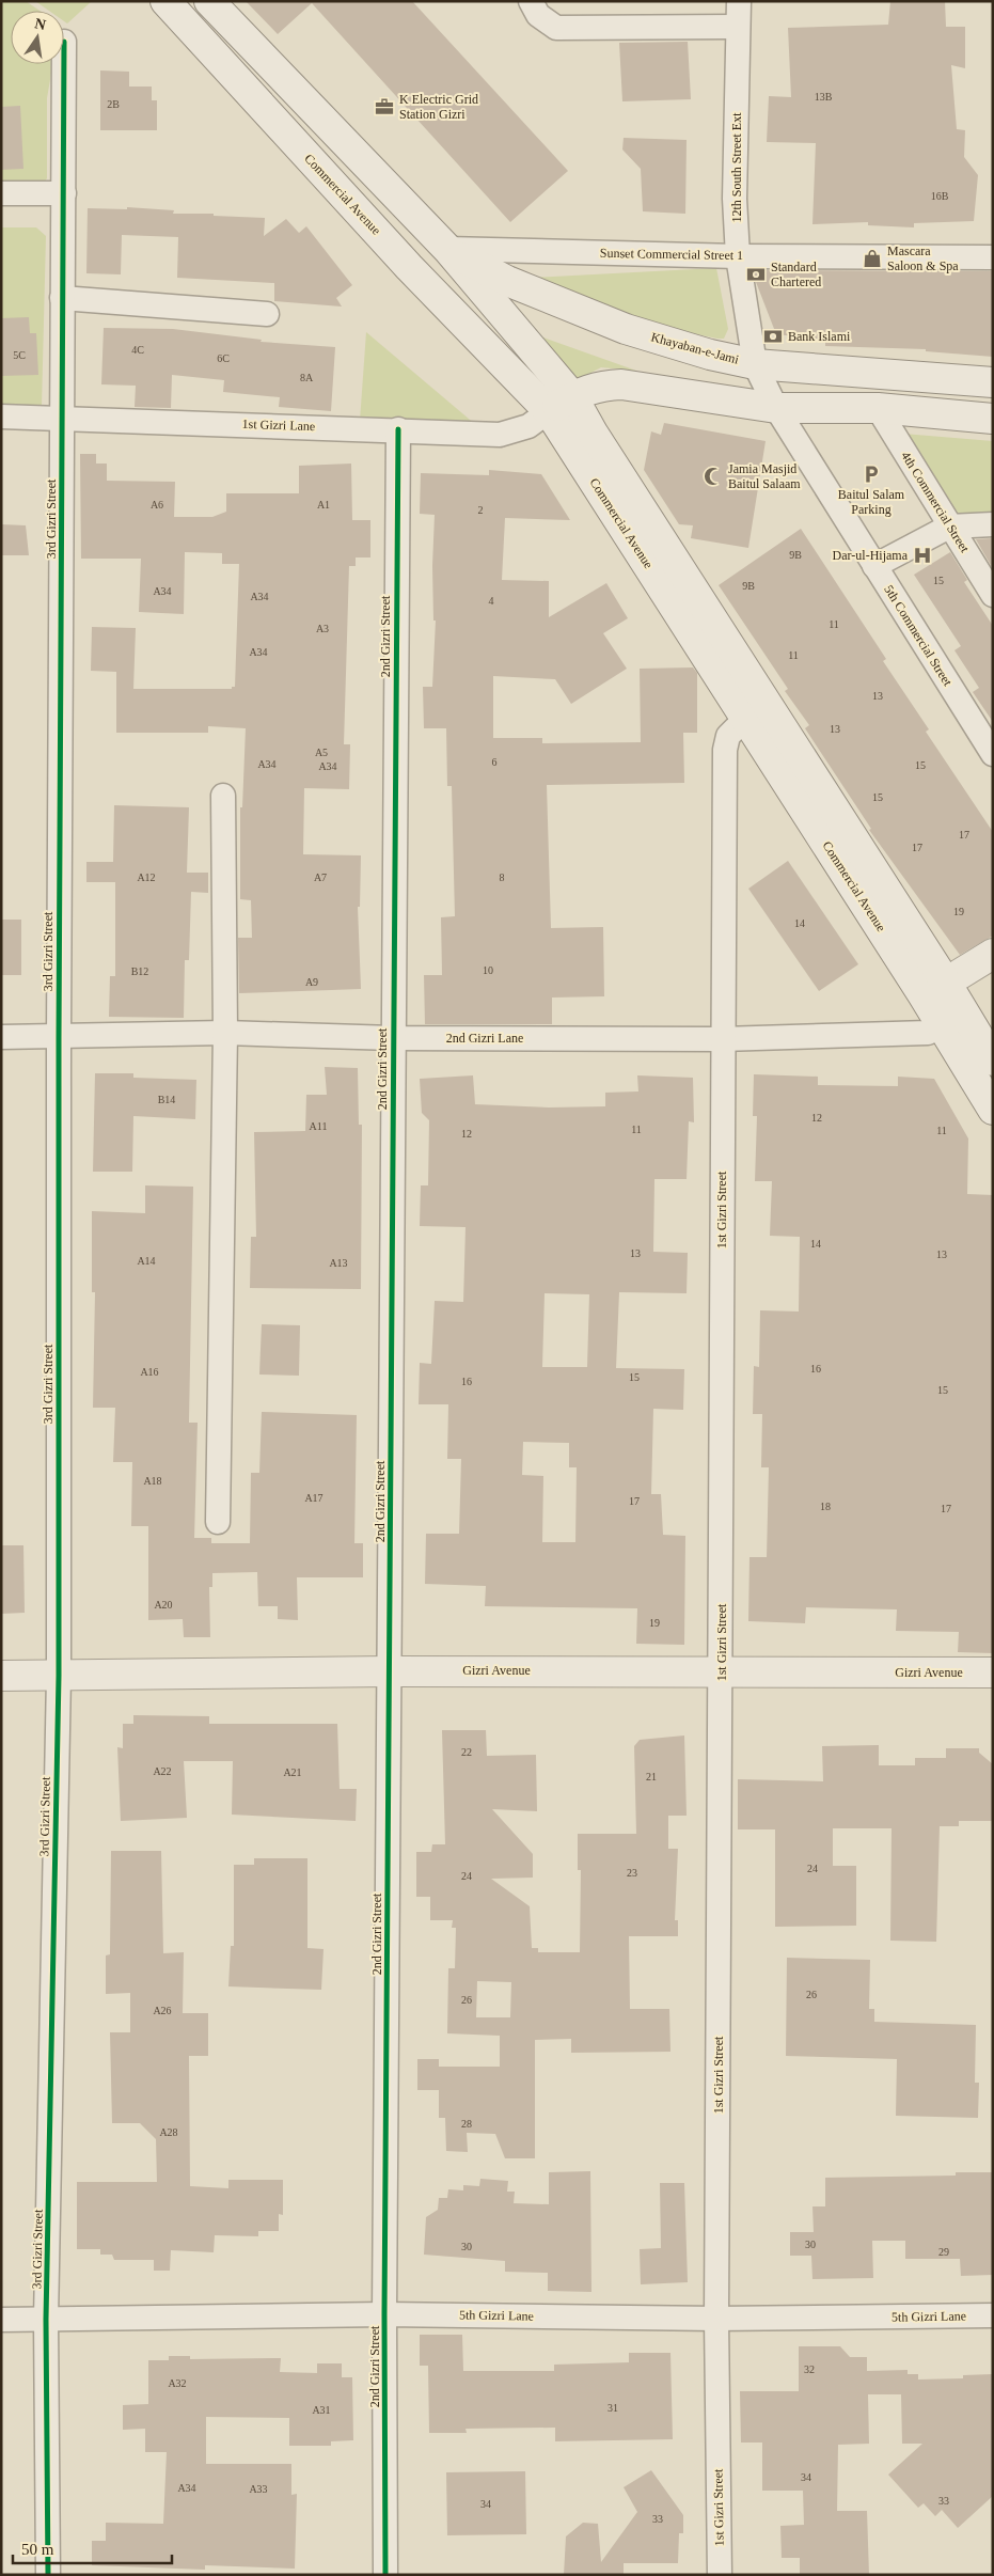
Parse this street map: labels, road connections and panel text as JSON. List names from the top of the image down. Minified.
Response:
{"streets":{"main road":["Commercial Avenue","Khayaban-e-Jami","Gizri Avenue"],"street":["12th South Street Ext","Sunset Commercial Street 1","1st Gizri Lane","4th Commercial Street","3rd Gizri Street","5th Commercial Street","2nd Gizri Street","2nd Gizri Lane","1st Gizri Street","5th Gizri Lane"]},"crossings":[["12th South Street Ext","Sunset Commercial Street 1"],["12th South Street Ext","Khayaban-e-Jami"],["12th South Street Ext","5th Commercial Street"],["Commercial Avenue","Sunset Commercial Street 1"],["Commercial Avenue","Khayaban-e-Jami"],["Commercial Avenue","1st Gizri Lane"],["Commercial Avenue","2nd Gizri Lane"],["Commercial Avenue","1st Gizri Street"],["Sunset Commercial Street 1","Khayaban-e-Jami"],["1st Gizri Lane","3rd Gizri Street"],["1st Gizri Lane","2nd Gizri Street"],["3rd Gizri Street","2nd Gizri Lane"],["3rd Gizri Street","Gizri Avenue"],["3rd Gizri Street","5th Gizri Lane"],["2nd Gizri Street","2nd Gizri Lane"],["2nd Gizri Street","Gizri Avenue"],["2nd Gizri Street","5th Gizri Lane"],["2nd Gizri Lane","1st Gizri Street"],["1st Gizri Street","Gizri Avenue"],["1st Gizri Street","5th Gizri Lane"]],"places":{"office":["K Electric Grid Station Gizri"],"shop":["Mascara Saloon & Spa"],"bank":["Standard Chartered","Bank Islami"],"parking":["Baitul Salam Parking"],"mosque":["Jamia Masjid Baitul Salaam"],"hospital":["Dar-ul-Hijama"]},"house_numbers":["13B","2B","16B","4C","5C","6C","8A","A6","A1","2","9B","15","9B","A34","A34","4","11","A3","A34","11","13","13","A5","6","A34","15","A34","15","17","17","A12","A7","8","19","14","10","B12","A9","B14","12","A11","11","11","12","14","13","13","A14","A13","16","A16","15","16","15","A18","A17","17","18","17","A20","19","22","A22","A21","21","24","23","24","26","26","A26","28","A28","30","30","29","32","A32","31","A31","34","A34","A33","33","34","33"],"scale_bar":"50 m","north":"top"}
